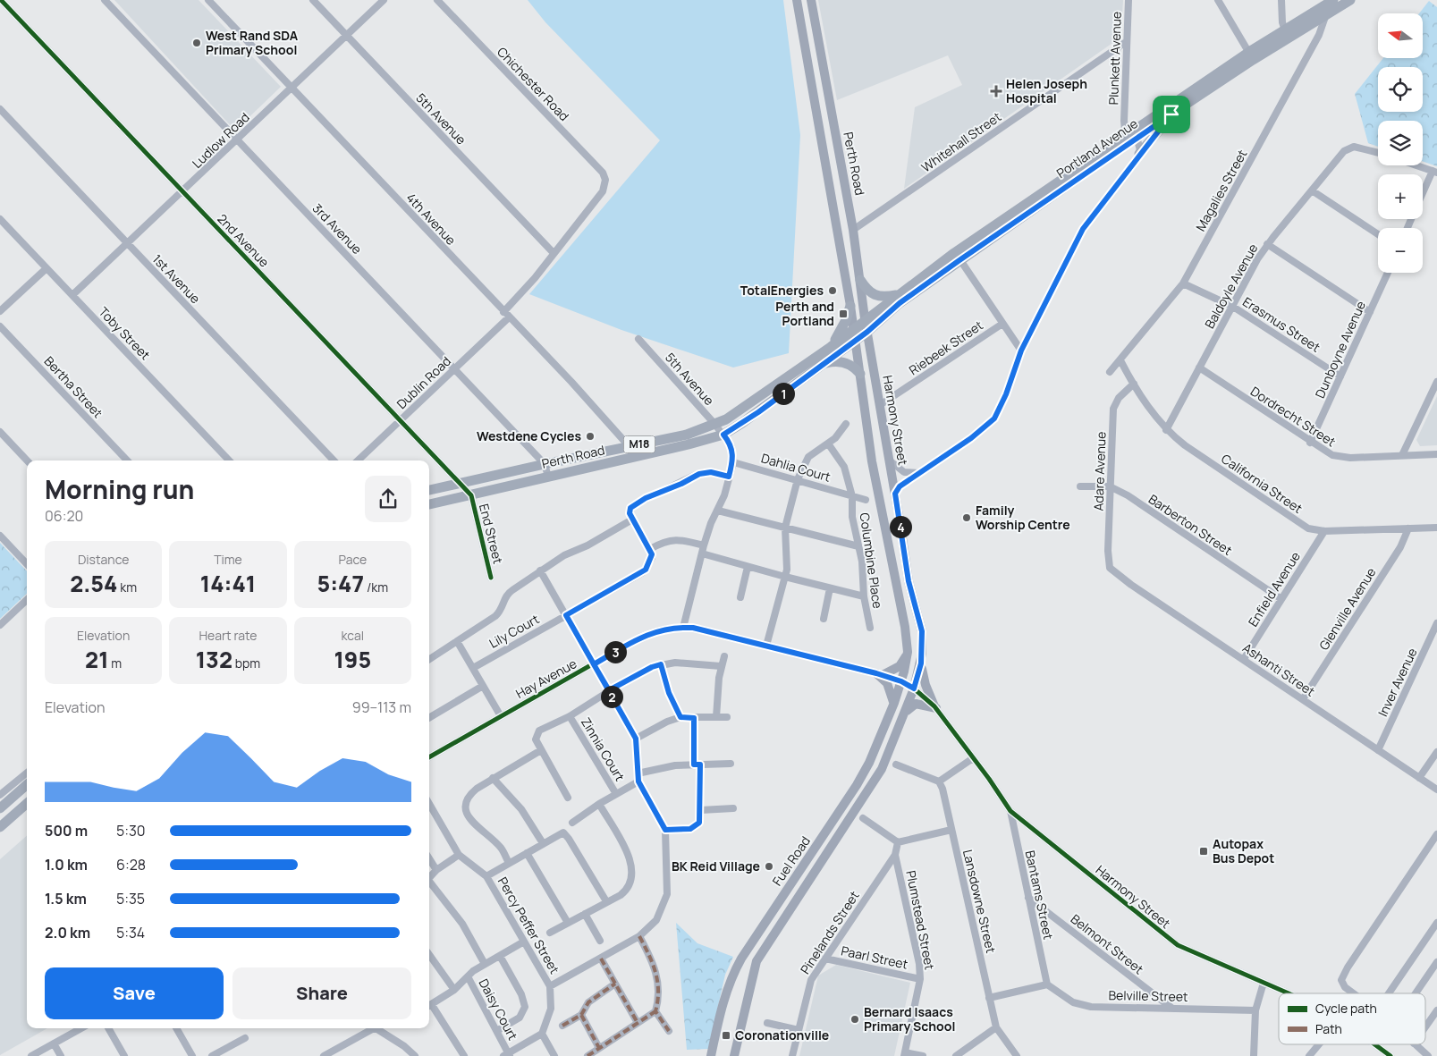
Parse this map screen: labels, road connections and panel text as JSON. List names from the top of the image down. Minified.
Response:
{"streets":{"main road":["Portland Avenue","Perth Road","Harmony Street","M18","Fuel Road"],"street":["Plunkett Avenue","Chichester Road","5th Avenue","Ludlow Road","Whitehall Street","Magalies Street","4th Avenue","3rd Avenue","2nd Avenue","1st Avenue","Baldoyle Avenue","Erasmus Street","Toby Street","Riebeek Street","Dunboyne Avenue","Dublin Road","Bertha Street","Dordrecht Street","Dahlia Court","Adare Avenue","California Street","Barberton Street","End Street","Columbine Place","Enfield Avenue","Glenville Avenue","Lily Court","Ashanti Street","Hay Avenue","Inver Avenue","Zinnia Court","Bantams Street","Lansdowne Street","Plumstead Street","Percy Peffer Street","Pinelands Street","Belmont Street","Paarl Street","Belville Street","Daisy Court"]},"crossings":[["Plunkett Avenue","Whitehall Street"],["Plunkett Avenue","Portland Avenue"],["Chichester Road","Dublin Road"],["5th Avenue","Ludlow Road"],["5th Avenue","Perth Road"],["5th Avenue","Dublin Road"],["5th Avenue","Dahlia Court"],["Ludlow Road","4th Avenue"],["Ludlow Road","3rd Avenue"],["Ludlow Road","2nd Avenue"],["Ludlow Road","1st Avenue"],["Ludlow Road","Toby Street"],["Whitehall Street","Perth Road"],["Portland Avenue","Perth Road"],["Portland Avenue","Magalies Street"],["Portland Avenue","Harmony Street"],["Perth Road","4th Avenue"],["Perth Road","3rd Avenue"],["Perth Road","2nd Avenue"],["Perth Road","Harmony Street"],["Perth Road","End Street"],["Magalies Street","Erasmus Street"],["Magalies Street","California Street"],["4th Avenue","Dublin Road"],["3rd Avenue","Dublin Road"],["2nd Avenue","Dublin Road"],["2nd Avenue","End Street"],["Baldoyle Avenue","Erasmus Street"],["Baldoyle Avenue","Dordrecht Street"],["Baldoyle Avenue","California Street"],["Erasmus Street","Dunboyne Avenue"],["Riebeek Street","Harmony Street"],["Dunboyne Avenue","Dordrecht Street"],["Harmony Street","Hay Avenue"],["Harmony Street","Fuel Road"],["Harmony Street","Bantams Street"],["Dahlia Court","Columbine Place"],["Adare Avenue","California Street"],["Adare Avenue","Barberton Street"],["Adare Avenue","Ashanti Street"],["California Street","Enfield Avenue"],["California Street","Glenville Avenue"],["Barberton Street","Enfield Avenue"],["Enfield Avenue","Ashanti Street"],["Glenville Avenue","Ashanti Street"],["Ashanti Street","Inver Avenue"],["Hay Avenue","Fuel Road"],["Bantams Street","Belmont Street"],["Bantams Street","Belville Street"],["Plumstead Street","Pinelands Street"],["Plumstead Street","Paarl Street"],["Pinelands Street","Paarl Street"],["Belmont Street","Belville Street"]],"places":{"other":["West Rand SDA Primary School","TotalEnergies","Westdene Cycles","Family Worship Centre","BK Reid Village","Bernard Isaacs Primary School"],"health":["Helen Joseph Hospital"],"transit":["Perth and Portland","Autopax Bus Depot","Coronationville"]},"legend":["Cycle path","Path"],"north":"left","page":{"map_buttons":["+","−"],"pins":["1","4","3","2"],"heading":["Morning run","06:20"],"stats":[["Distance","2.54 km"],["Time","14:41"],["Pace","5:47 /km"],["Elevation","21 m"],["Heart rate","132 bpm"],["kcal","195"]],"chart":["Elevation","99–113 m"],"list":[{"name":"500 m","note":"5:30"},{"name":"1.0 km","note":"6:28"},{"name":"1.5 km","note":"5:35"},{"name":"2.0 km","note":"5:34"}],"buttons":["Save","Share"]}}
